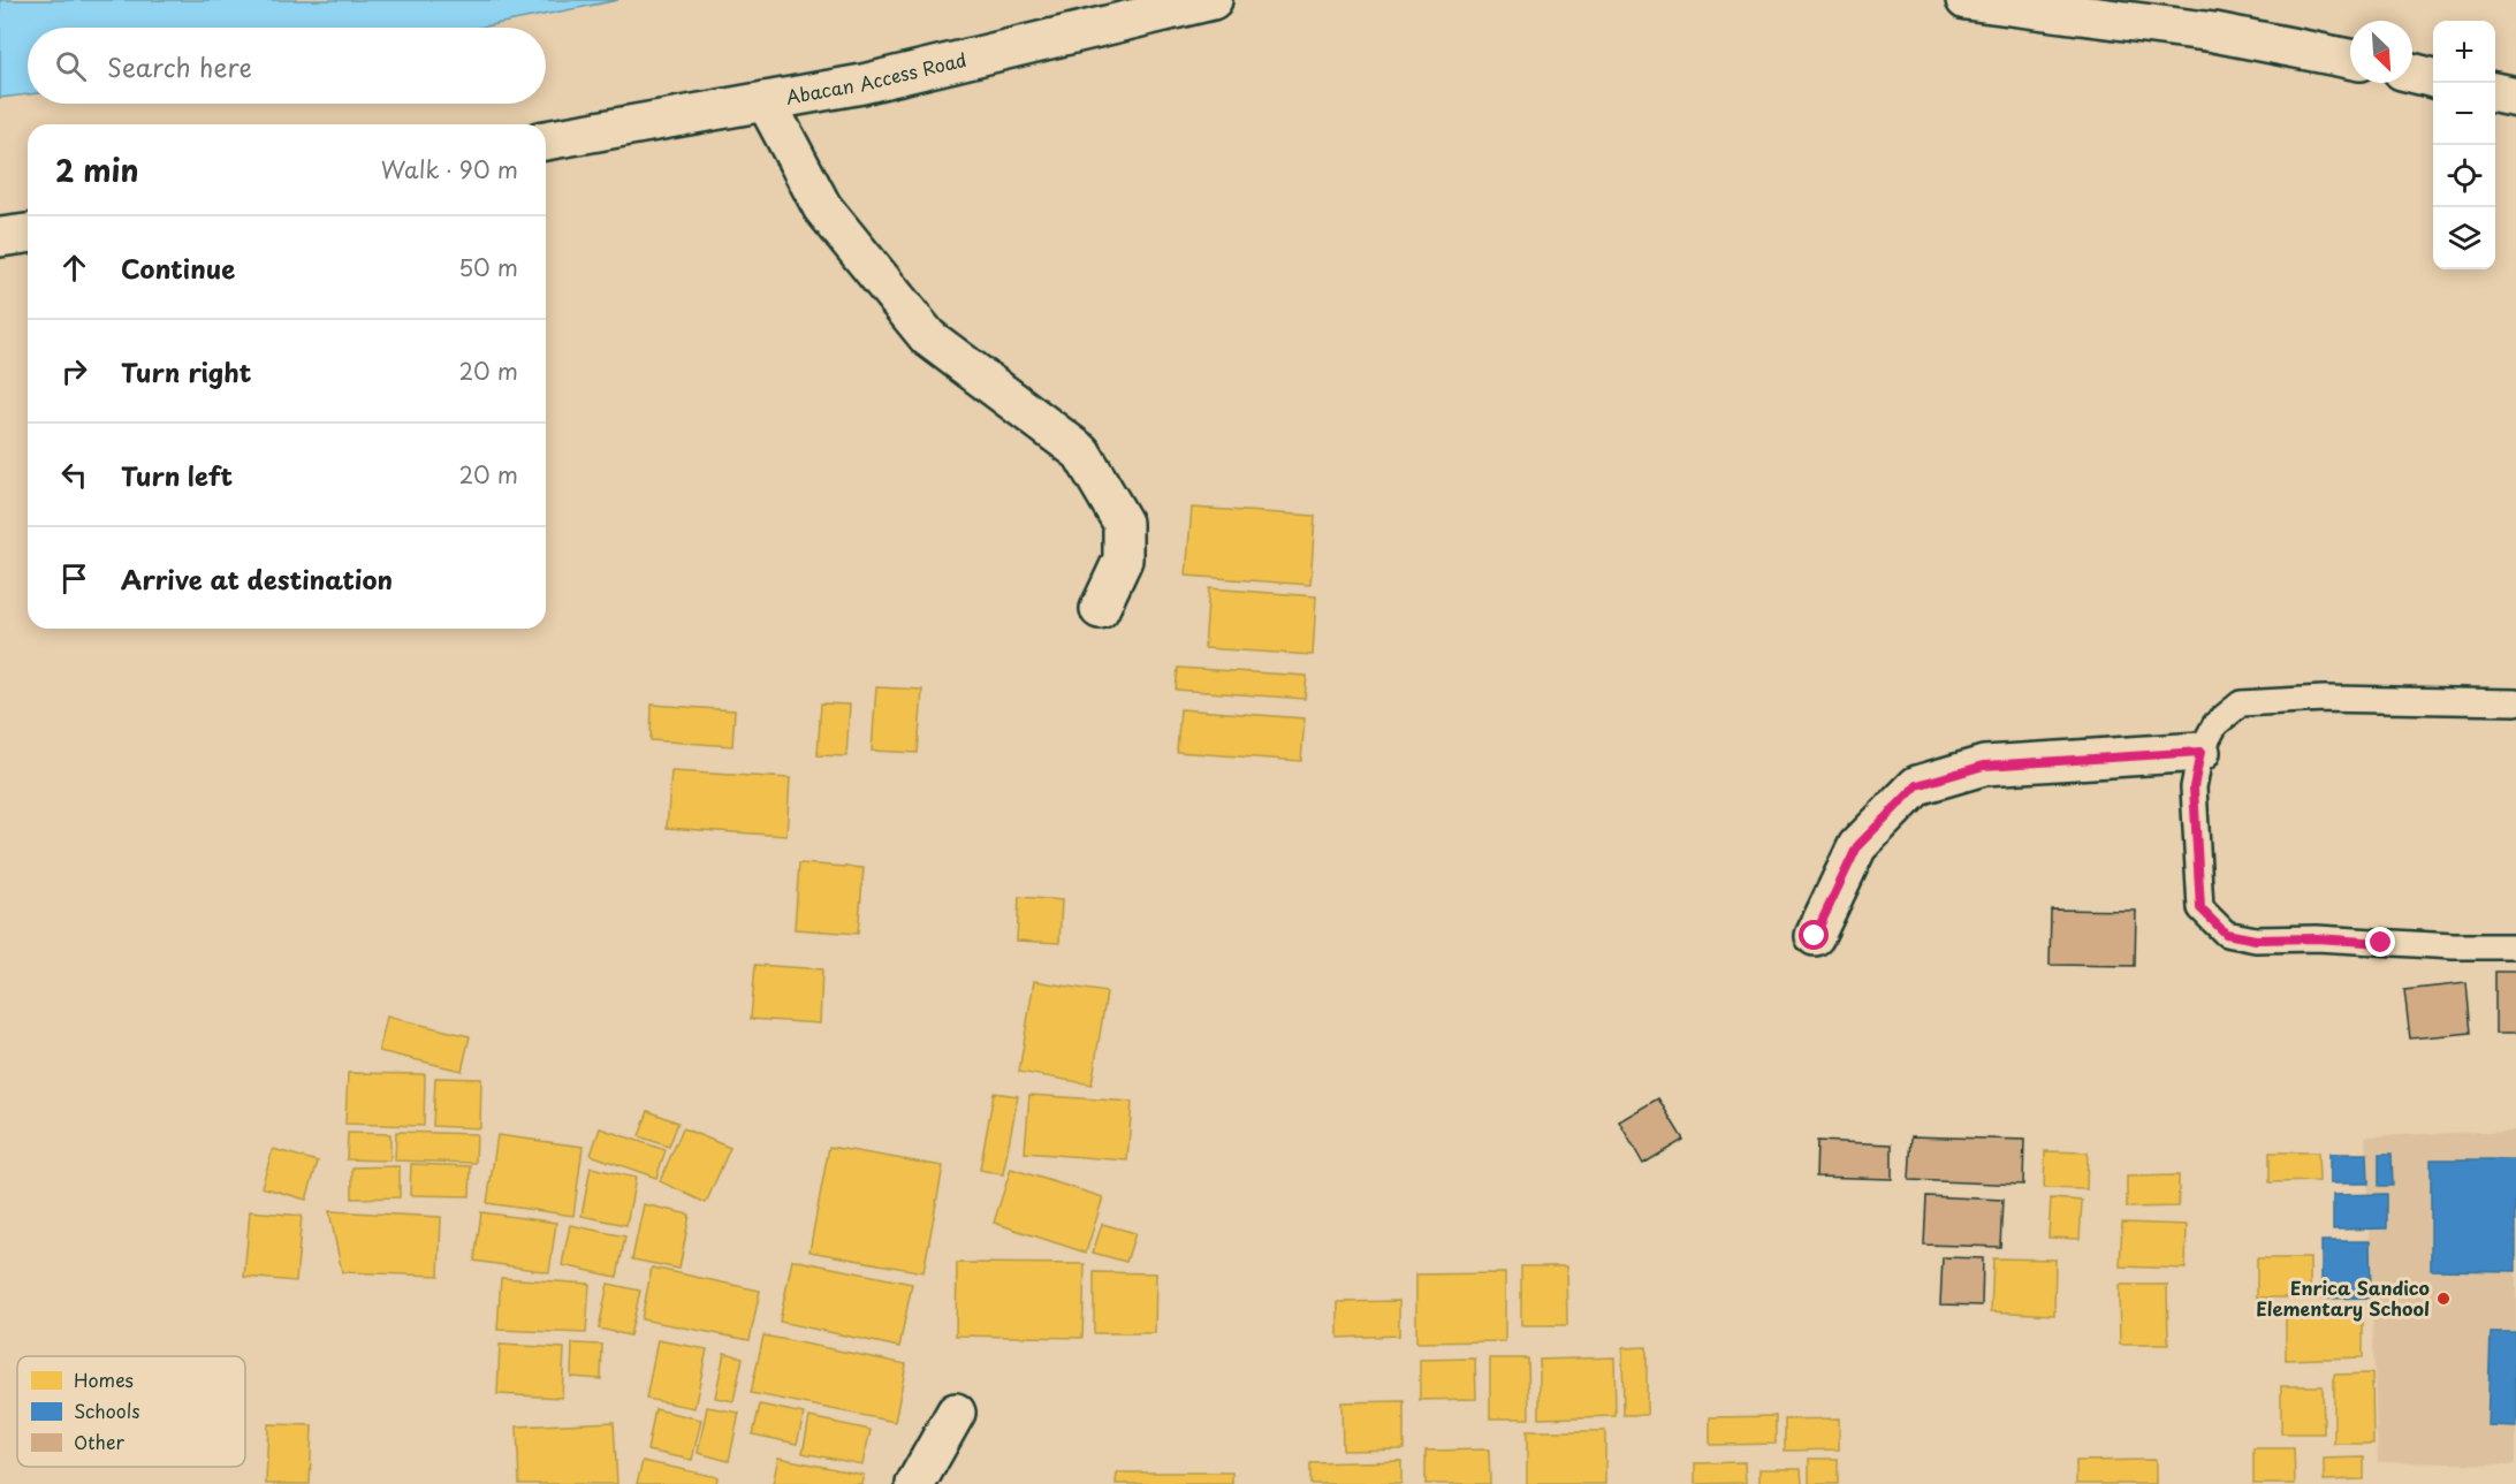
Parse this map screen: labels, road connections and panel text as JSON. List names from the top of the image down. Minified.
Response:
{"streets":{"street":["Abacan Access Road"]},"places":["Enrica Sandico Elementary School"],"legend":["Homes","Schools","Other"],"north":"bottom right","page":{"map_buttons":["+","−"],"search":"Search here","heading":["2 min","Walk · 90 m"],"list":[["Continue","50 m"],["Turn right","20 m"],["Turn left","20 m"],"Arrive at destination"]}}
